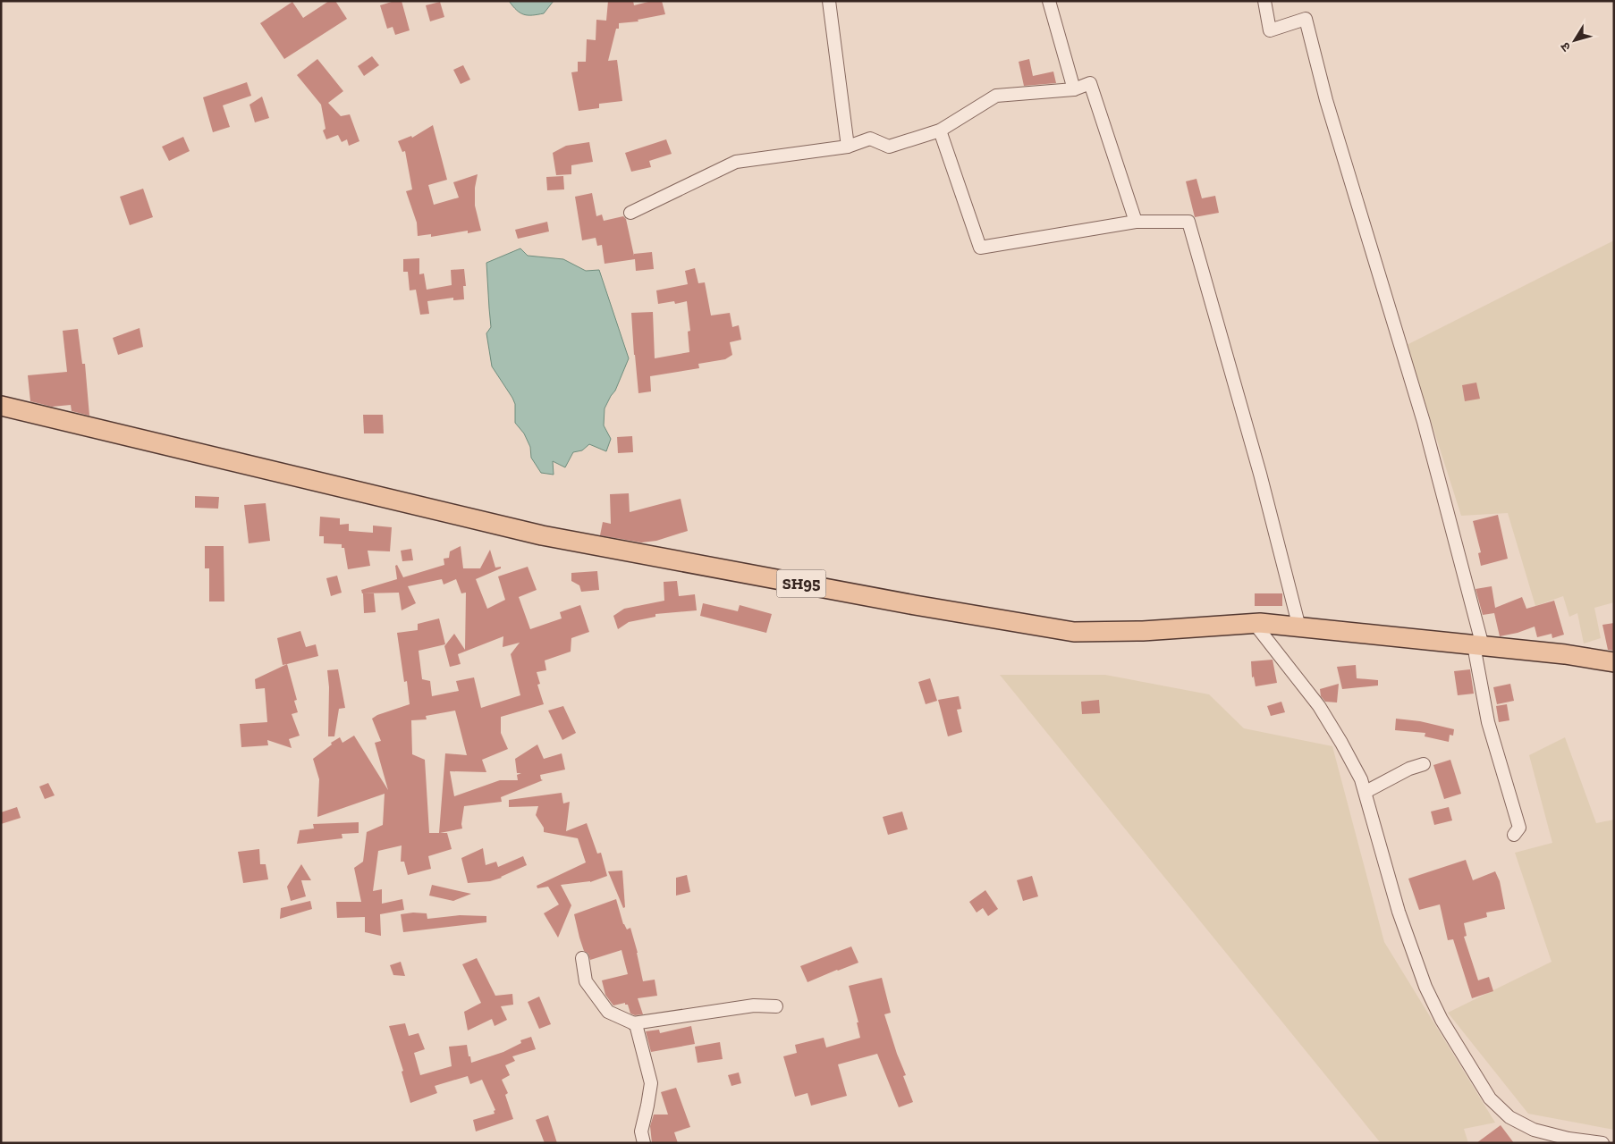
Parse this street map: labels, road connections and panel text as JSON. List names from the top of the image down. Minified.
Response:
{"streets":{"main road":["SH95"]},"north":"bottom left"}
